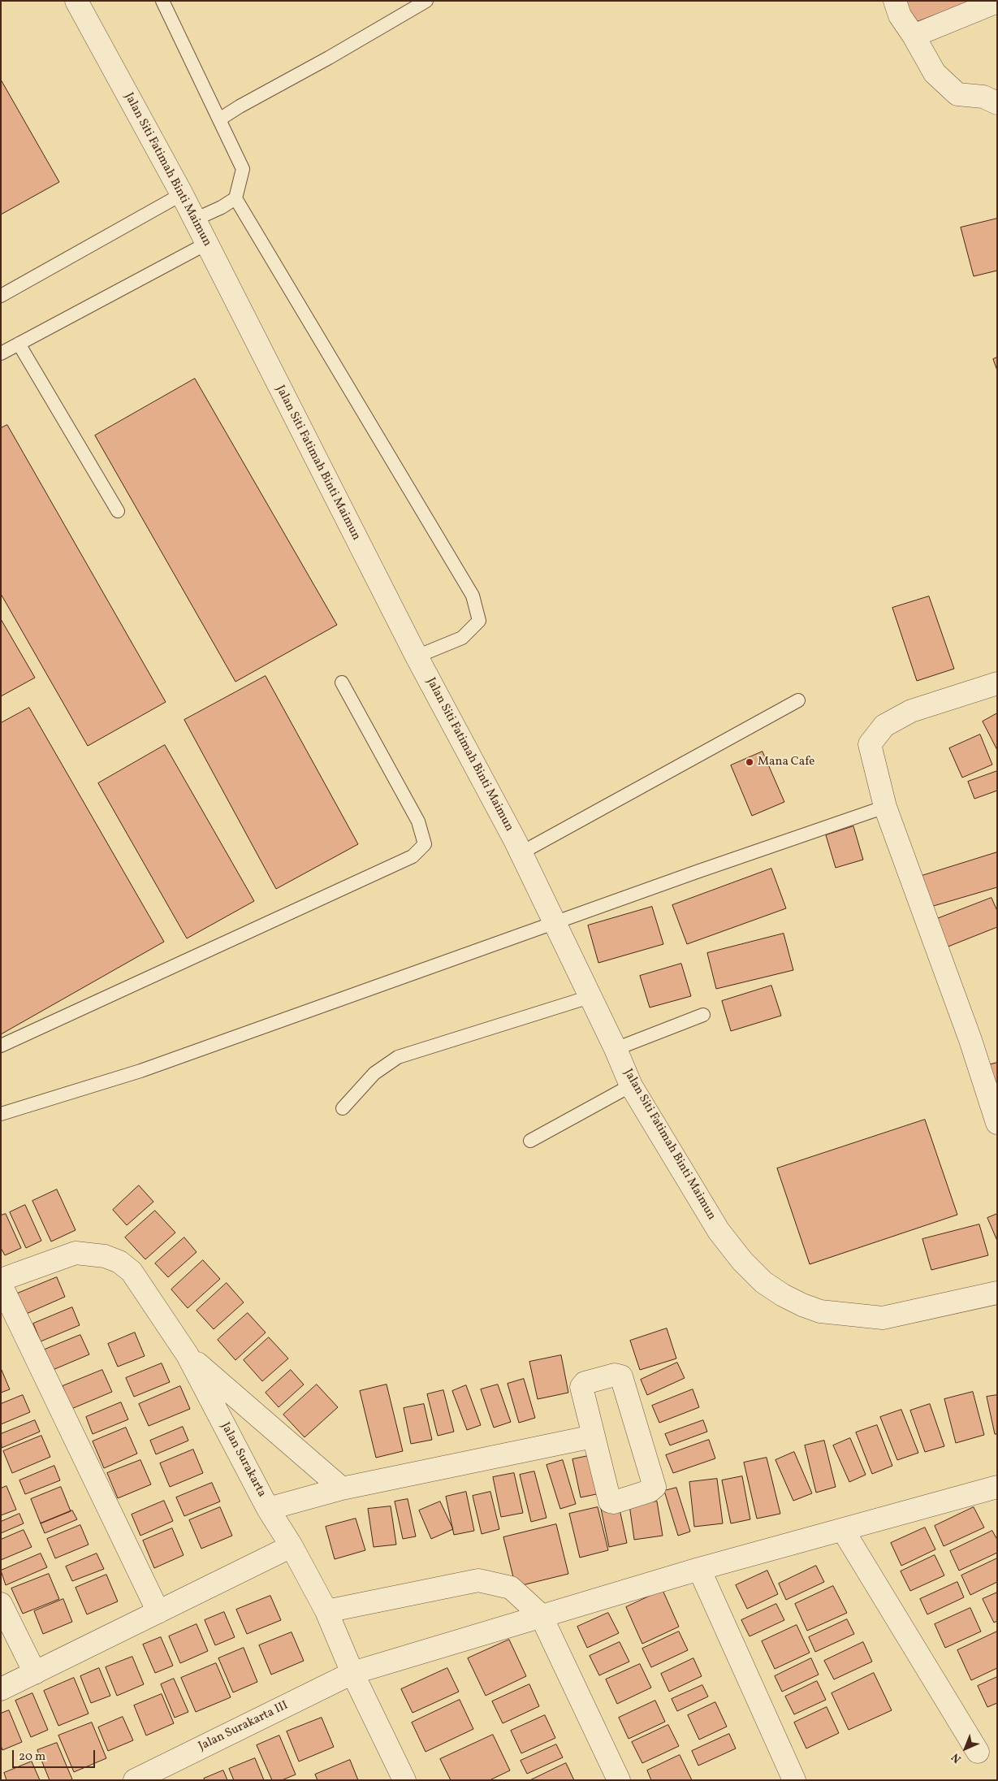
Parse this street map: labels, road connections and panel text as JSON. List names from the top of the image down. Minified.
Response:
{"streets":{"street":["Jalan Siti Fatimah Binti Maimun","Jalan Surakarta","Jalan Surakarta III"]},"crossings":[["Jalan Surakarta","Jalan Surakarta III"]],"places":["Mana Cafe"],"scale_bar":"20 m","north":"bottom left"}
